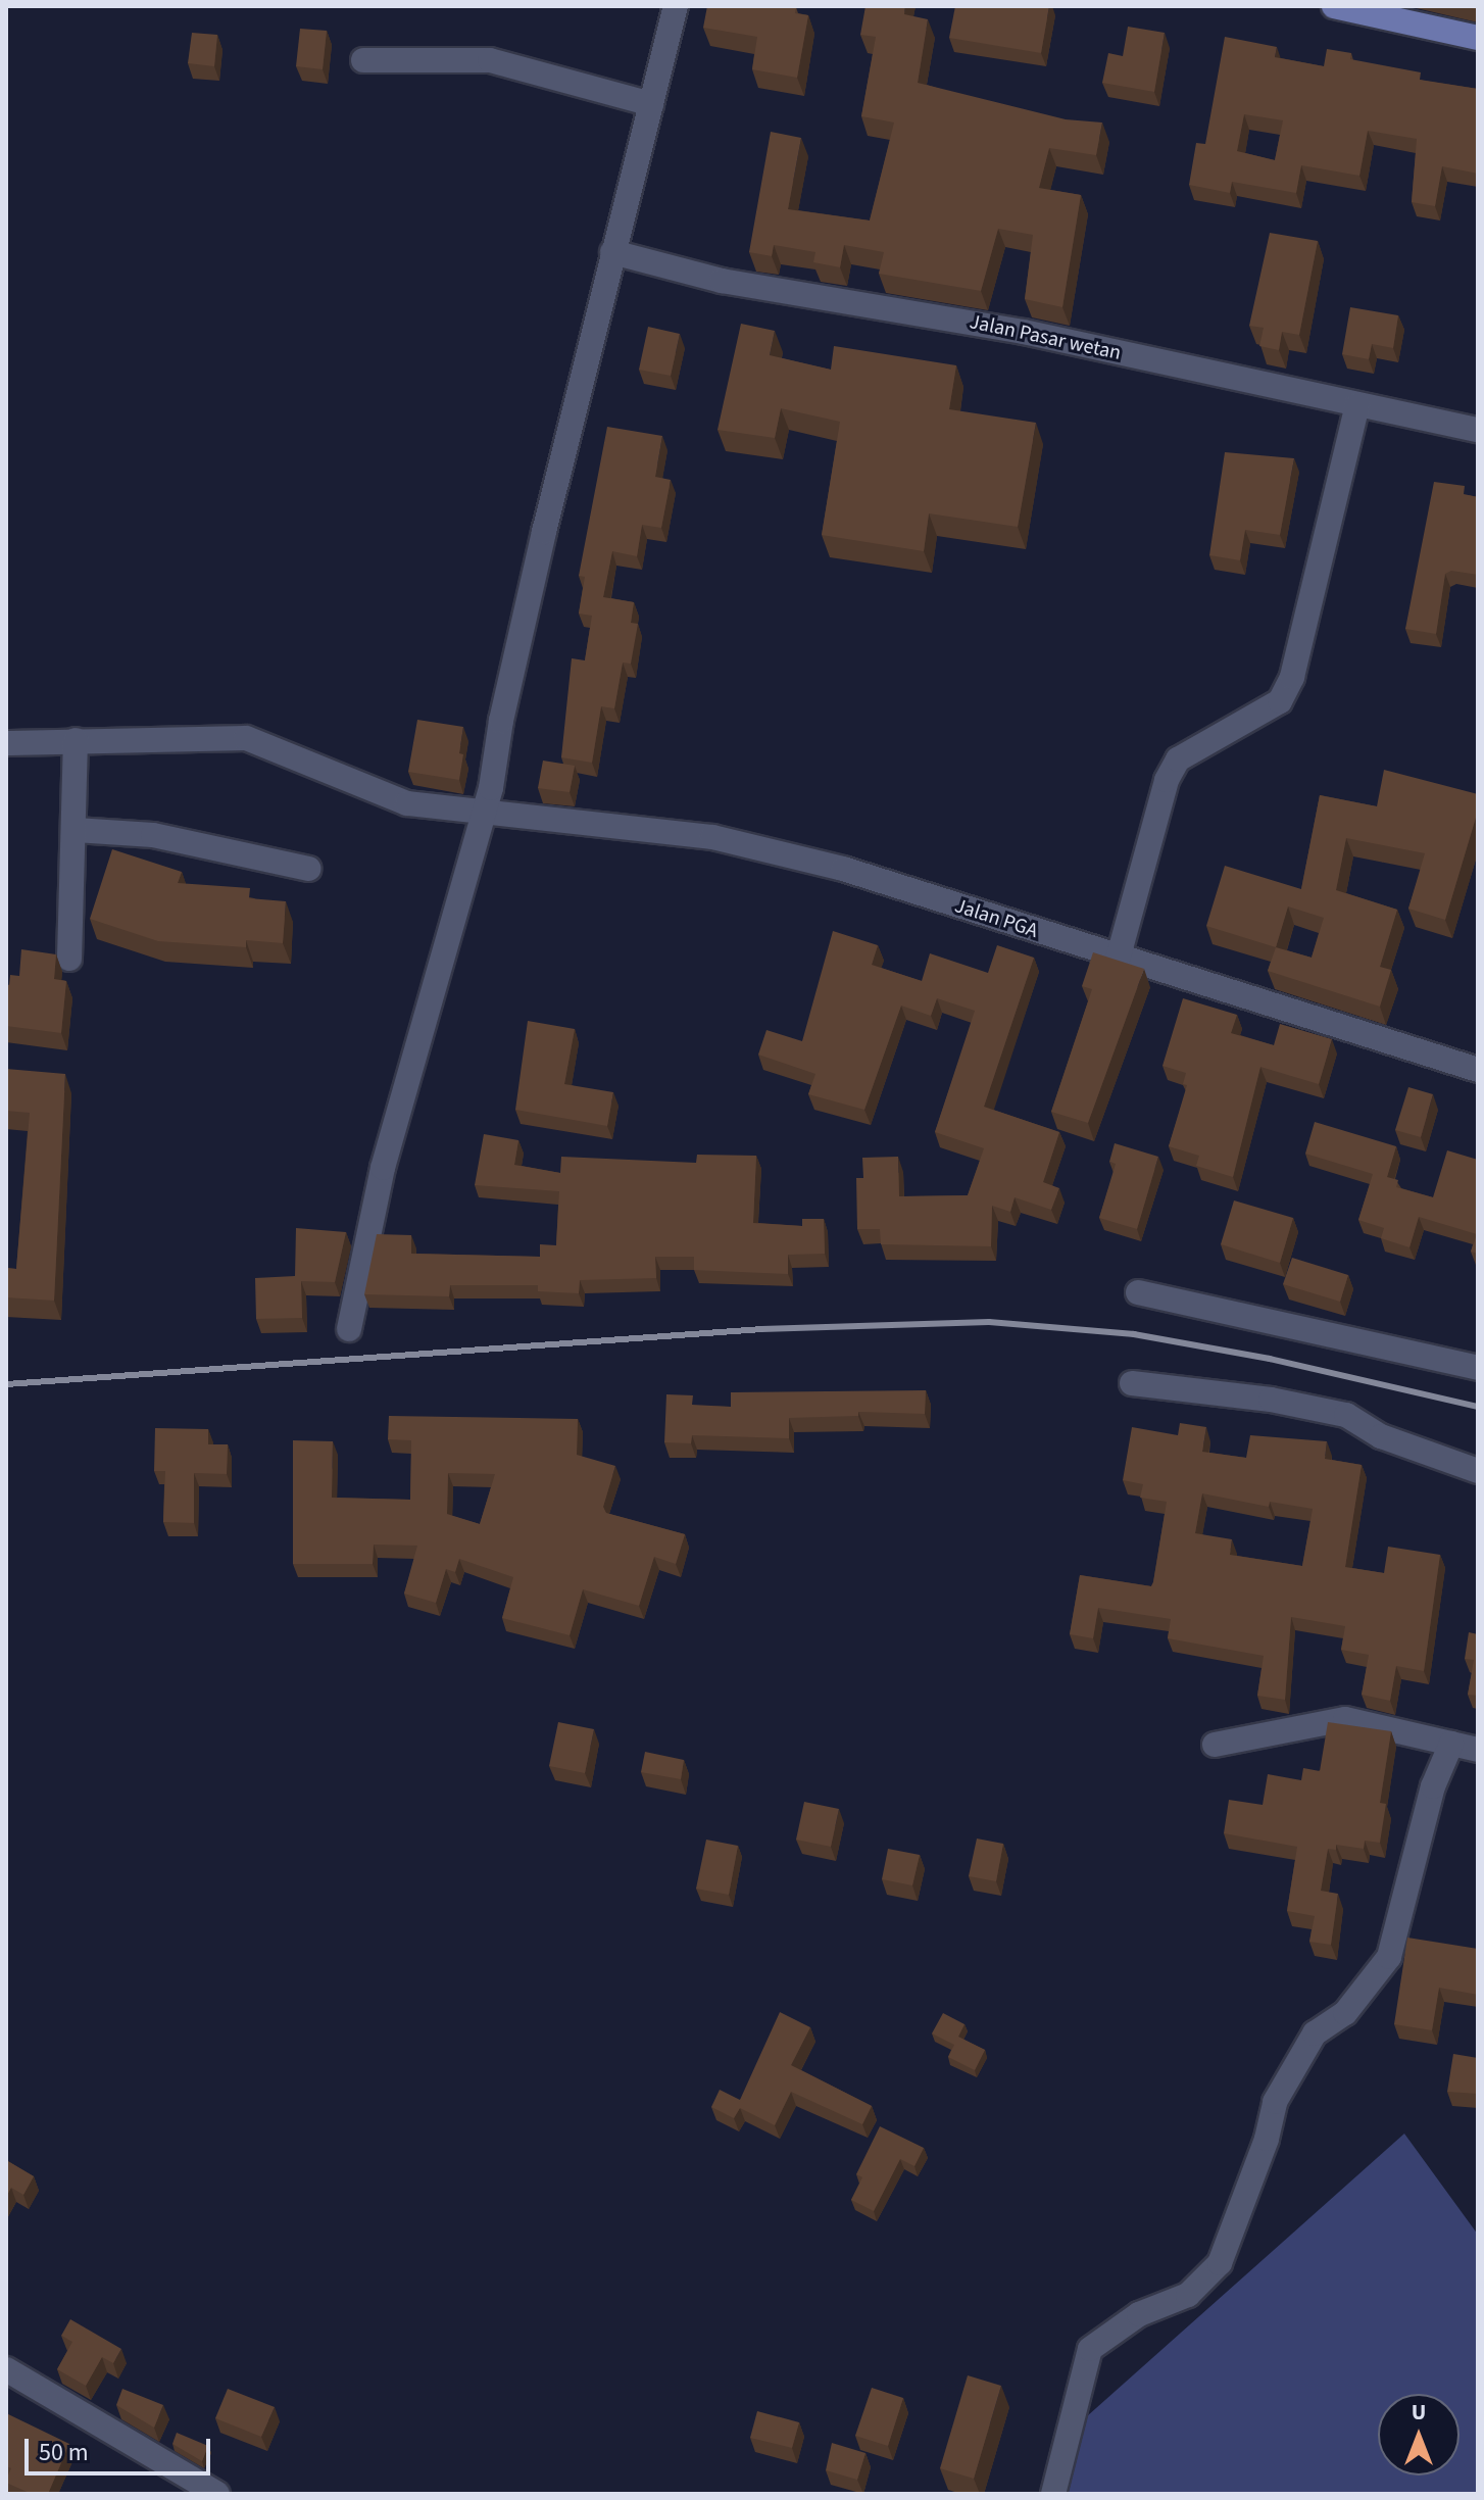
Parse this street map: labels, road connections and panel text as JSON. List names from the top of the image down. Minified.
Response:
{"streets":{"street":["Jalan Pasar wetan","Jalan PGA"]},"scale_bar":"50 m","north":"top"}
